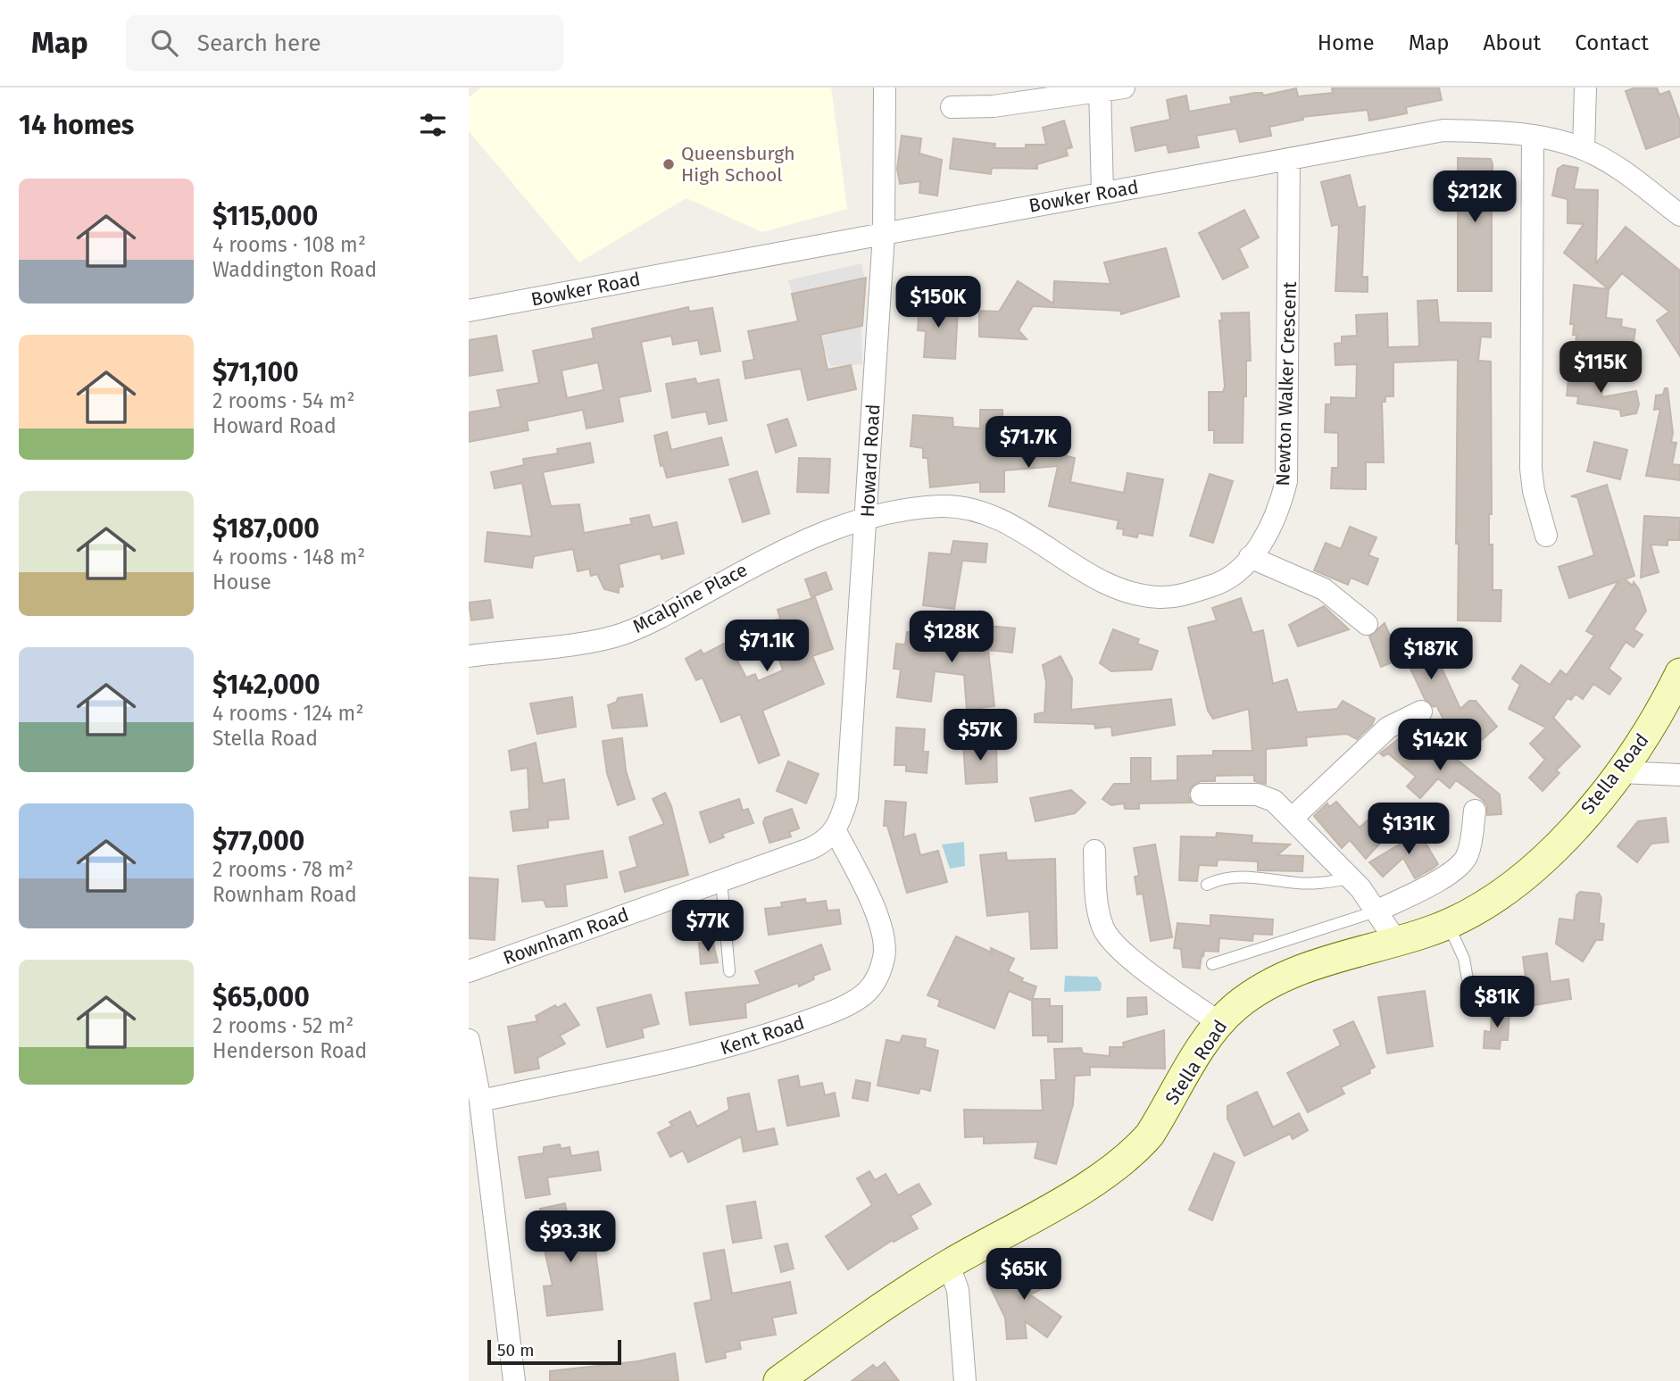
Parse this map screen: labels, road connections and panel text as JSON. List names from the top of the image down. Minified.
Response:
{"streets":{"main road":["Stella Road"],"street":["Bowker Road","Newton Walker Crescent","Howard Road","Mcalpine Place","Rownham Road","Kent Road"]},"crossings":[["Bowker Road","Newton Walker Crescent"],["Bowker Road","Howard Road"],["Newton Walker Crescent","Howard Road"],["Newton Walker Crescent","Mcalpine Place"],["Howard Road","Mcalpine Place"],["Howard Road","Rownham Road"],["Howard Road","Kent Road"],["Rownham Road","Kent Road"]],"places":["Queensburgh High School"],"scale_bar":"50 m","page":{"header":"Map","search":"Search here","nav":["Home","Map","About","Contact"],"heading":"14 homes","list":[{"name":"$115,000","note":"4 rooms · 108 m² · Waddington Road"},{"name":"$71,100","note":"2 rooms · 54 m² · Howard Road"},{"name":"$187,000","note":"4 rooms · 148 m² · House"},{"name":"$142,000","note":"4 rooms · 124 m² · Stella Road"},{"name":"$77,000","note":"2 rooms · 78 m² · Rownham Road"},{"name":"$65,000","note":"2 rooms · 52 m² · Henderson Road"}],"price":["$212K","$150K","$115K","$71.7K","$128K","$71.1K","$187K","$57K","$142K","$131K","$77K","$81K","$93.3K","$65K"],"scale":"50 m"}}
